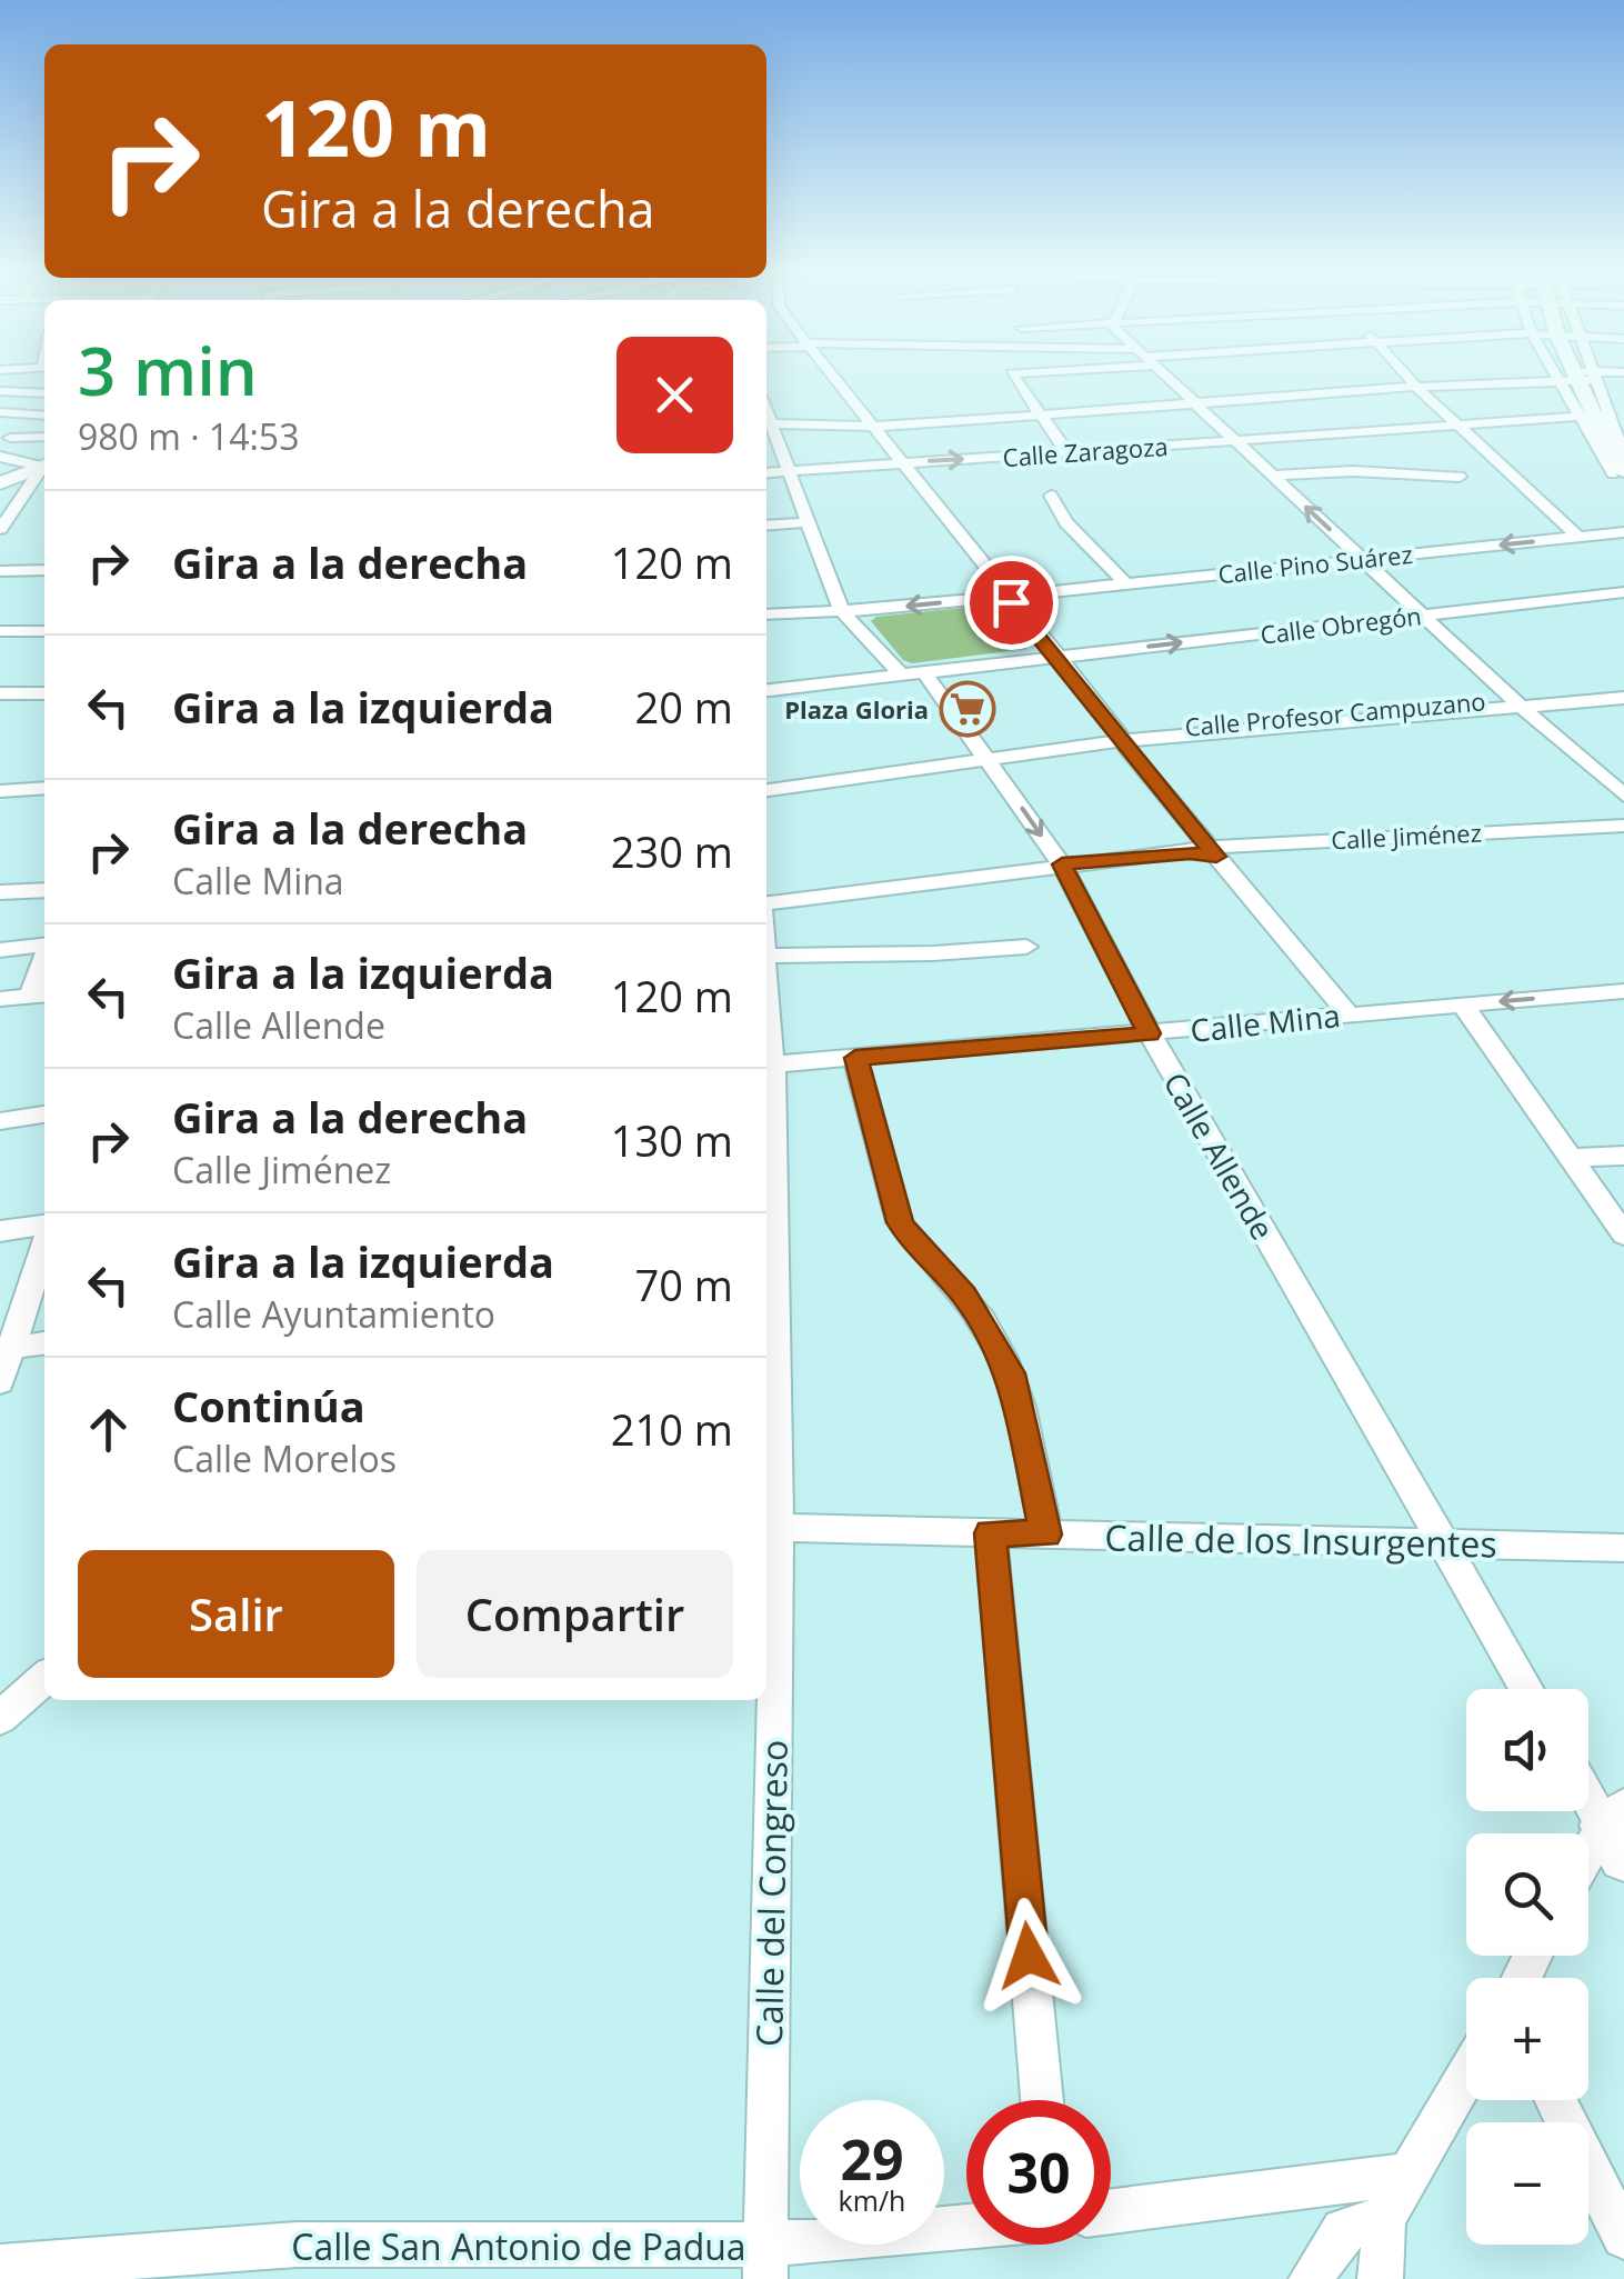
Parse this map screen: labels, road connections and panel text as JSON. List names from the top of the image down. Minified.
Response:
{"streets":{"street":["Calle Zaragoza","Calle Pino Suárez","Calle Obregón","Calle Profesor Campuzano","Calle Jiménez","Calle Mina","Calle Allende","Calle de los Insurgentes","Calle del Congreso","Calle San Antonio de Padua"]},"crossings":[["Calle Profesor Campuzano","Calle Allende"],["Calle Jiménez","Calle Allende"],["Calle Mina","Calle Allende"],["Calle Mina","Calle del Congreso"],["Calle Allende","Calle de los Insurgentes"],["Calle de los Insurgentes","Calle del Congreso"],["Calle del Congreso","Calle San Antonio de Padua"]],"places":{"supermarket":["Plaza Gloria"]},"page":{"turn":["120 m","Gira a la derecha"],"heading":["3 min","980 m · 14:53"],"list":[{"name":"Gira a la derecha","value":"120 m"},{"name":"Gira a la izquierda","value":"20 m"},{"name":"Gira a la derecha","note":"Calle Mina","value":"230 m"},{"name":"Gira a la izquierda","note":"Calle Allende","value":"120 m"},{"name":"Gira a la derecha","note":"Calle Jiménez","value":"130 m"},{"name":"Gira a la izquierda","note":"Calle Ayuntamiento","value":"70 m"},{"name":"Continúa","note":"Calle Morelos","value":"210 m"}],"buttons":["Salir","Compartir"],"map_buttons":["+","−"],"speed":"29 km/h","limit":"30"}}
